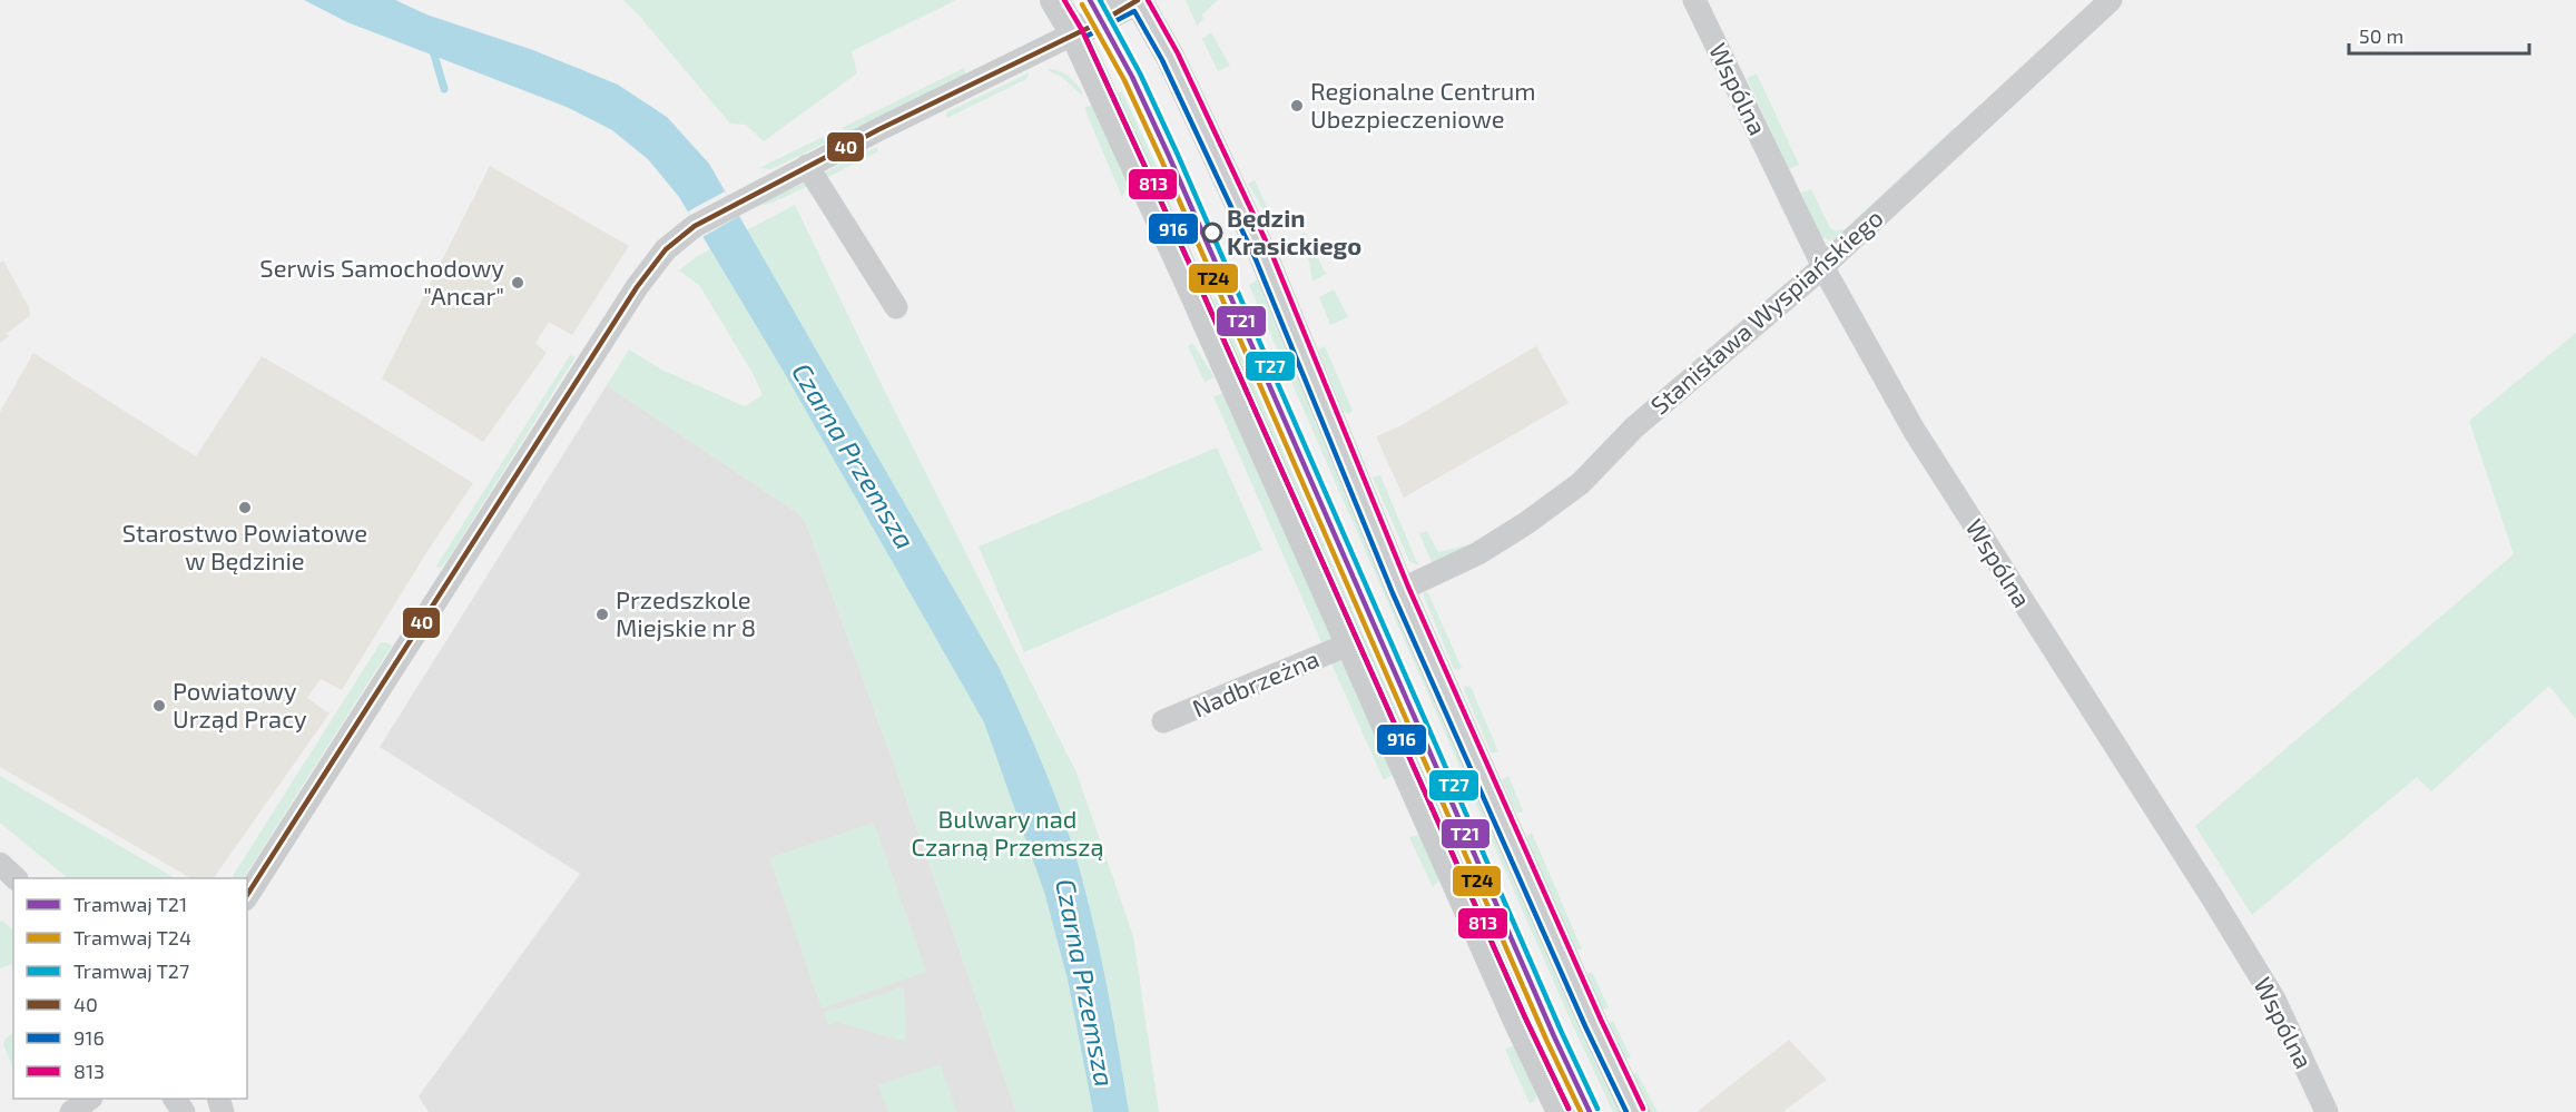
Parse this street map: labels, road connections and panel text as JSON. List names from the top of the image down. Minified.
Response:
{"streets":{"street":["Wspólna","Stanisława Wyspiańskiego","Nadbrzeżna"]},"crossings":[["Wspólna","Stanisława Wyspiańskiego"]],"water":["Czarna Przemsza"],"parks":["Bulwary nad Czarną Przemszą"],"places":["Regionalne Centrum Ubezpieczeniowe","Będzin Krasickiego","Serwis Samochodowy \"Ancar\"","Starostwo Powiatowe w Będzinie","Przedszkole Miejskie nr 8","Powiatowy Urząd Pracy"],"lines":["tram line T21","tram line T27","transit line 40","transit line 813","tram line T24","transit line 916"],"legend":["Tramwaj T21","Tramwaj T24","Tramwaj T27","40","916","813"],"scale_bar":"50 m"}
